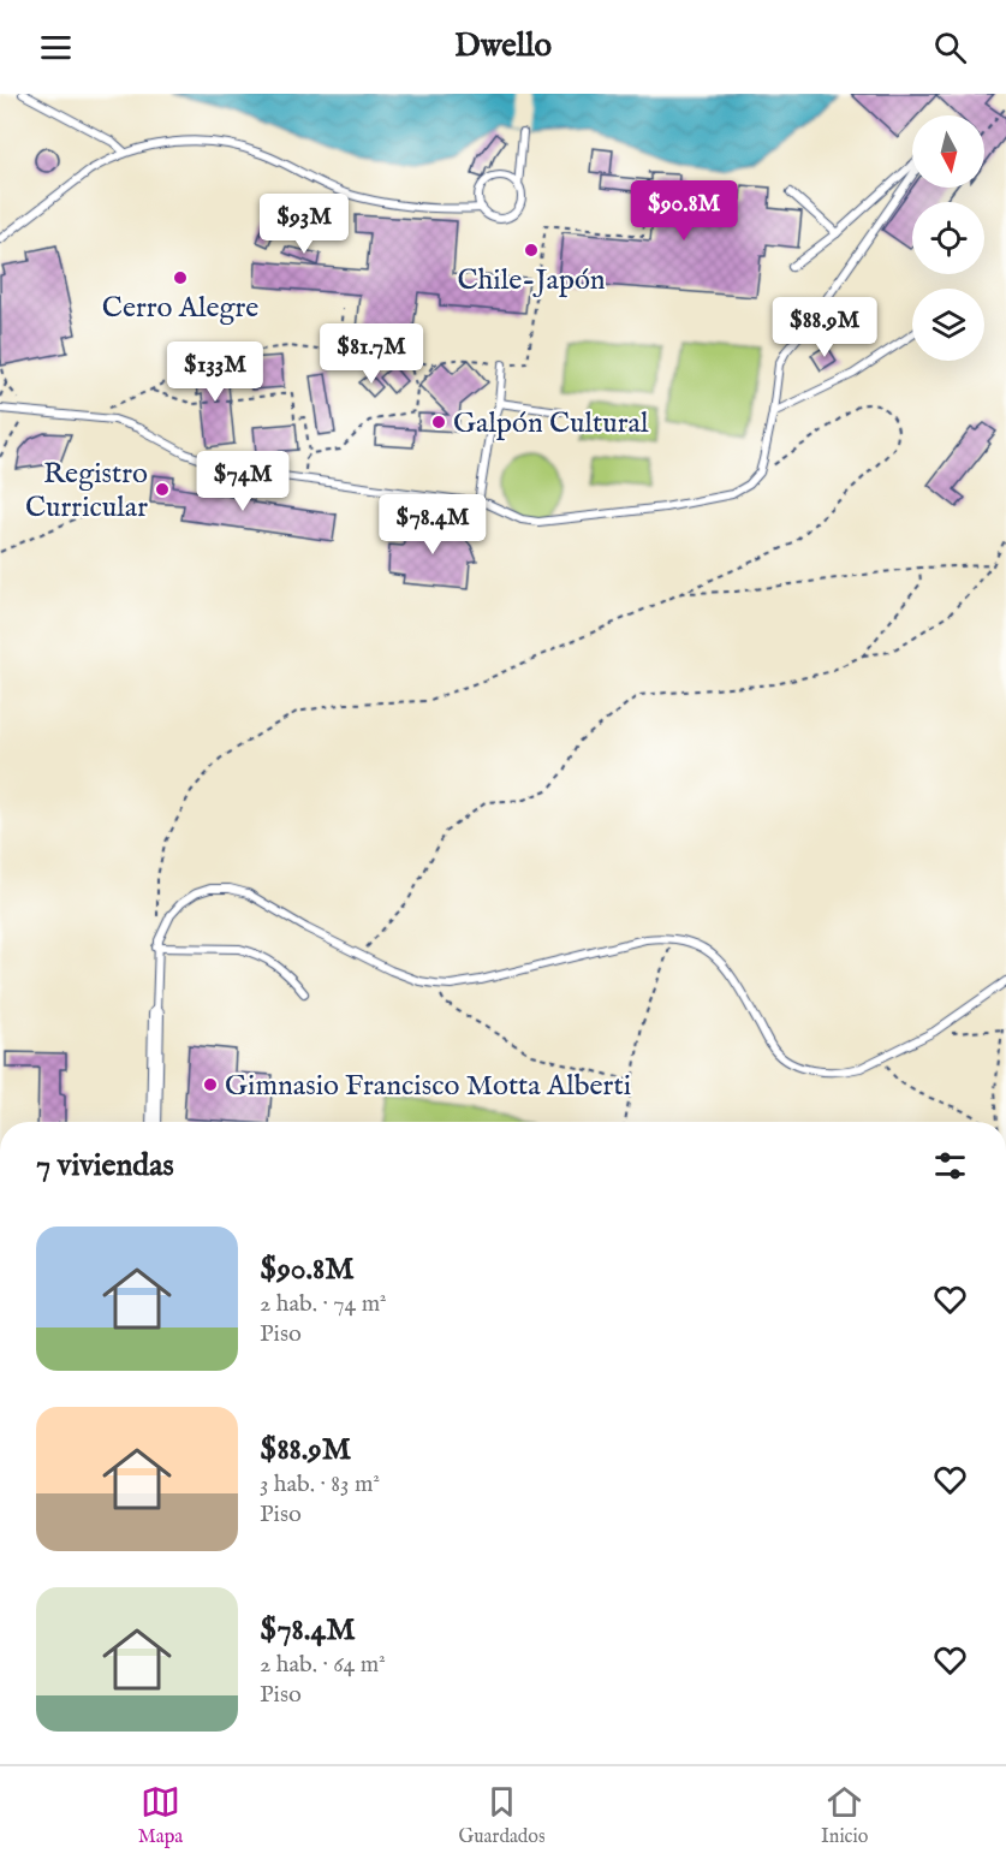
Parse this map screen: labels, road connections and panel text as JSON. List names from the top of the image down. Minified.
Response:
{"places":["Chile-Japón","Cerro Alegre","Galpón Cultural","Registro Curricular","Gimnasio Francisco Motta Alberti"],"north":"bottom","page":{"header":"Dwello","price":["$90.8M","$93M","$88.9M","$81.7M","$133M","$74M","$78.4M"],"heading":"7 viviendas","list":[{"name":"$90.8M","note":"2 hab. · 74 m² · Piso"},{"name":"$88.9M","note":"3 hab. · 83 m² · Piso"},{"name":"$78.4M","note":"2 hab. · 64 m² · Piso"}],"tabs":["Mapa","Guardados","Inicio"]}}
